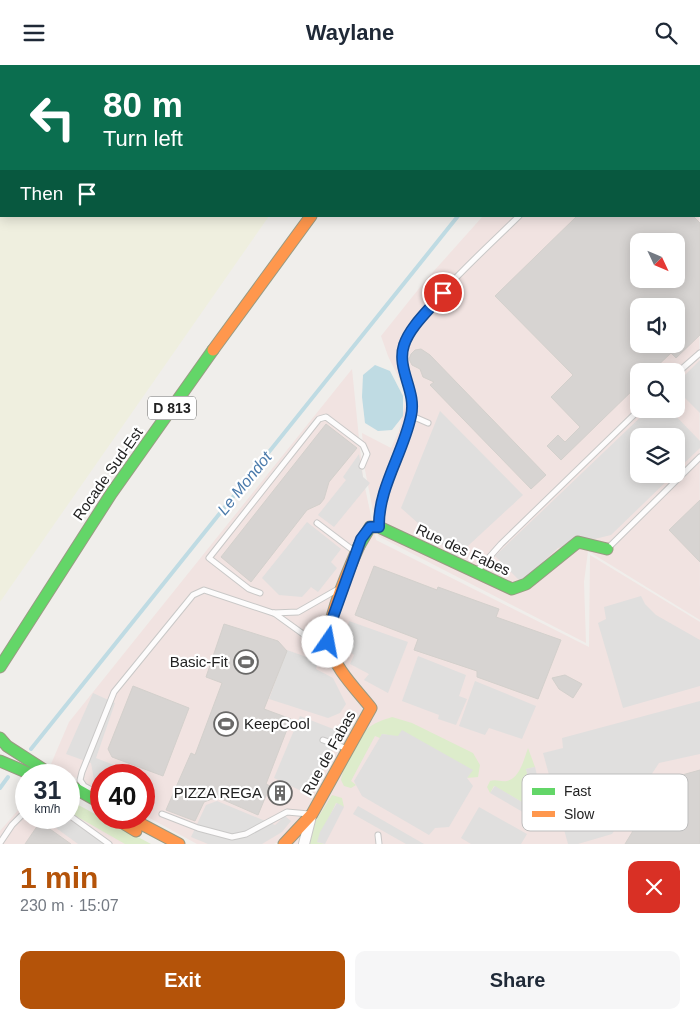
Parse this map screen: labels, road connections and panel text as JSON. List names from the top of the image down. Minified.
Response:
{"streets":{"main road":["D 813","Rocade Sud-Est","Rue des Fabes","Rue de Fabas"]},"crossings":[["Rue des Fabes","Rue de Fabas"]],"water":["Le Mondot"],"places":{"sports":["Basic-Fit","KeepCool"],"building":["PIZZA REGA"]},"legend":["Fast","Slow"],"north":"bottom right","page":{"header":"Waylane","turn":["80 m","Turn left"],"then":"Then","speed":"31 km/h","limit":"40","heading":["1 min","230 m · 15:07"],"buttons":["Exit","Share"]}}
